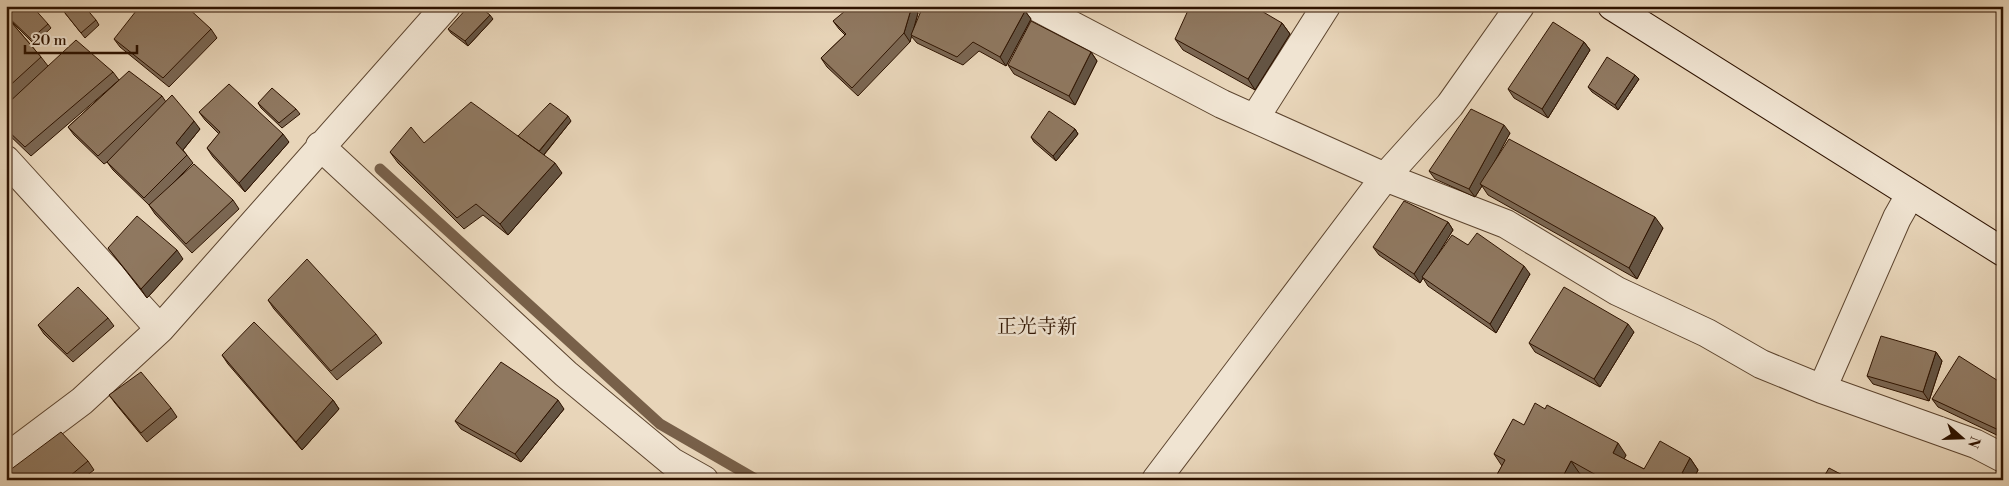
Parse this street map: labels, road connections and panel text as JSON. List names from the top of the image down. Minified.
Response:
{"districts":["正光寺新"],"scale_bar":"20 m","north":"right"}
